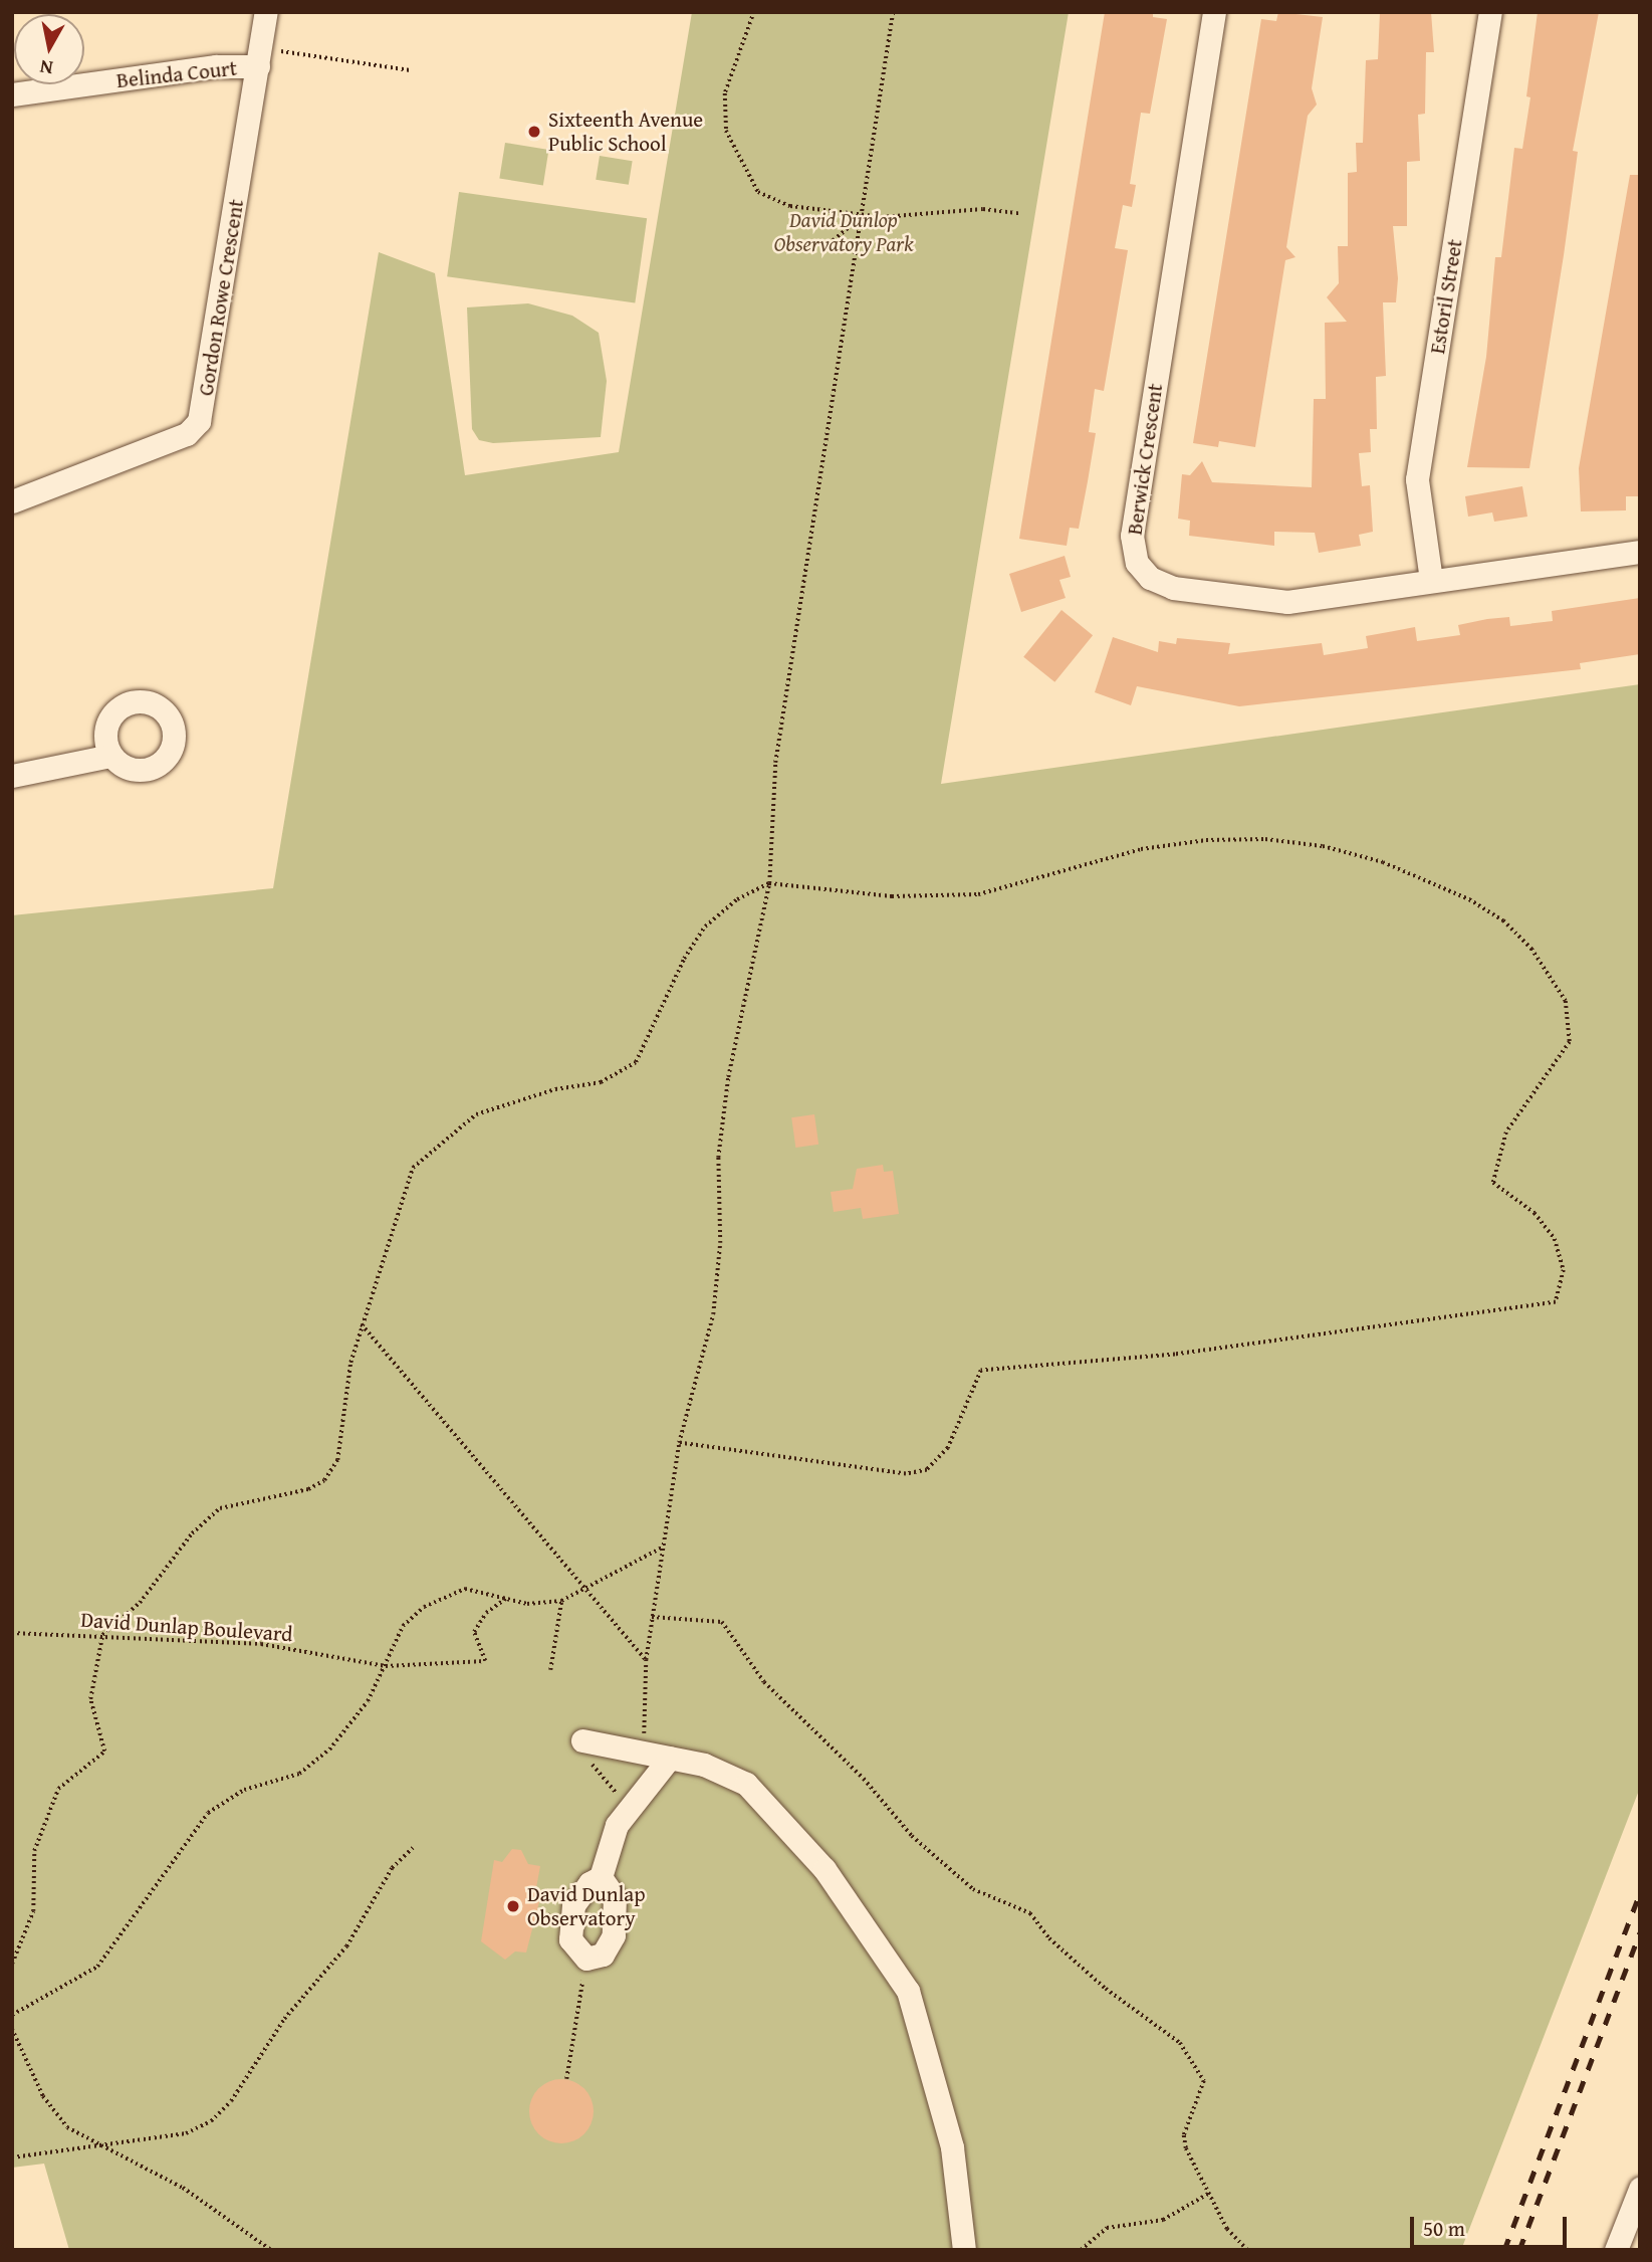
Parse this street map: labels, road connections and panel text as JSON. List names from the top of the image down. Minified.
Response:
{"streets":{"street":["Belinda Court","Estoril Street","Gordon Rowe Crescent","Berwick Crescent"],"path":["David Dunlap Boulevard"]},"crossings":[["Belinda Court","Gordon Rowe Crescent"],["Estoril Street","Berwick Crescent"]],"parks":["David Dunlop Observatory Park"],"places":["Sixteenth Avenue Public School","David Dunlap Observatory"],"scale_bar":"50 m","north":"bottom"}
